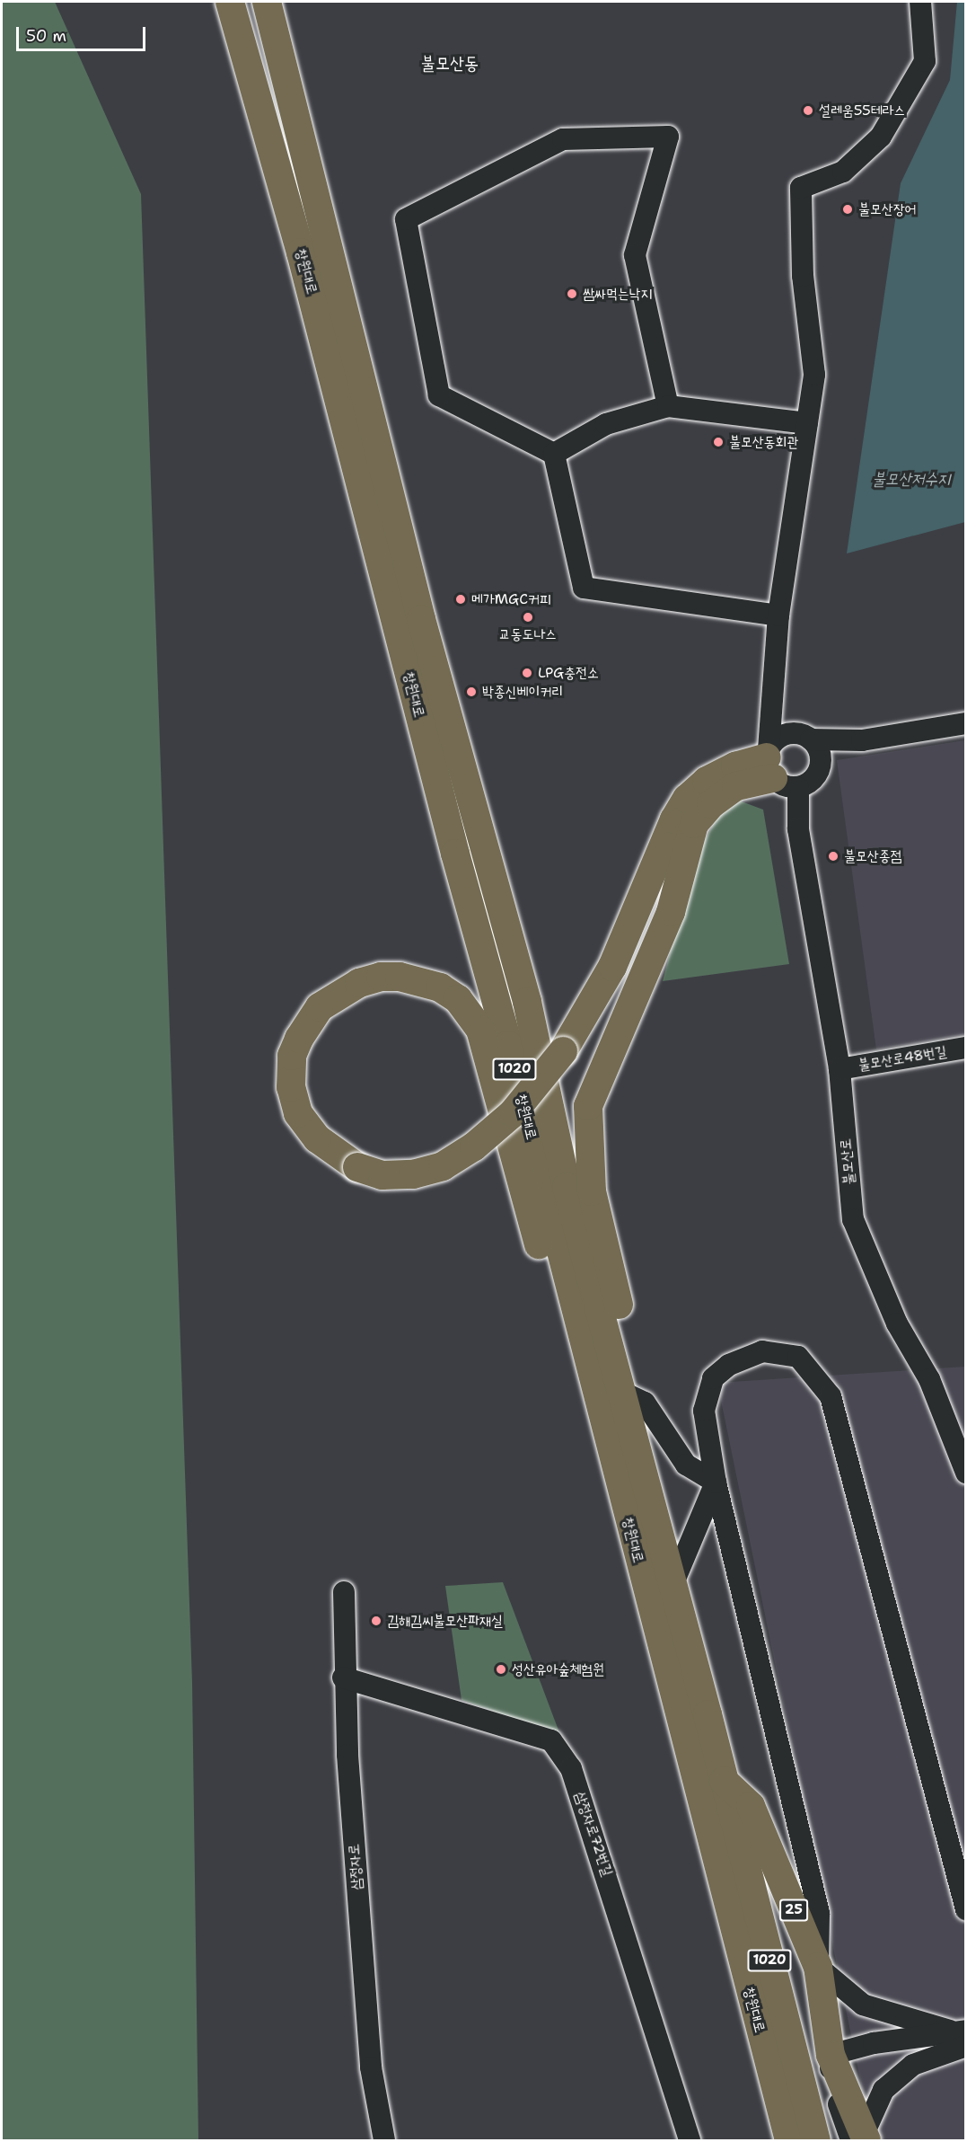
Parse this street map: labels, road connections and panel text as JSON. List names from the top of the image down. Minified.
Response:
{"streets":{"main road":["창원대로","1020","25"],"street":["불모산로48번길","불모산로","삼정자로72번길","삼정자로"]},"crossings":[["창원대로","25"],["불모산로48번길","불모산로"],["삼정자로72번길","삼정자로"]],"districts":["불모산동"],"water":["불모산저수지"],"places":["설레움55테라스","불모산장어","쌈싸먹는낙지","불모산동회관","메가MGC커피","교동도나스","LPG충전소","박종신베이커리","불모산종점","김해김씨불모산파재실","성산유아숲체험원"],"scale_bar":"50 m"}
